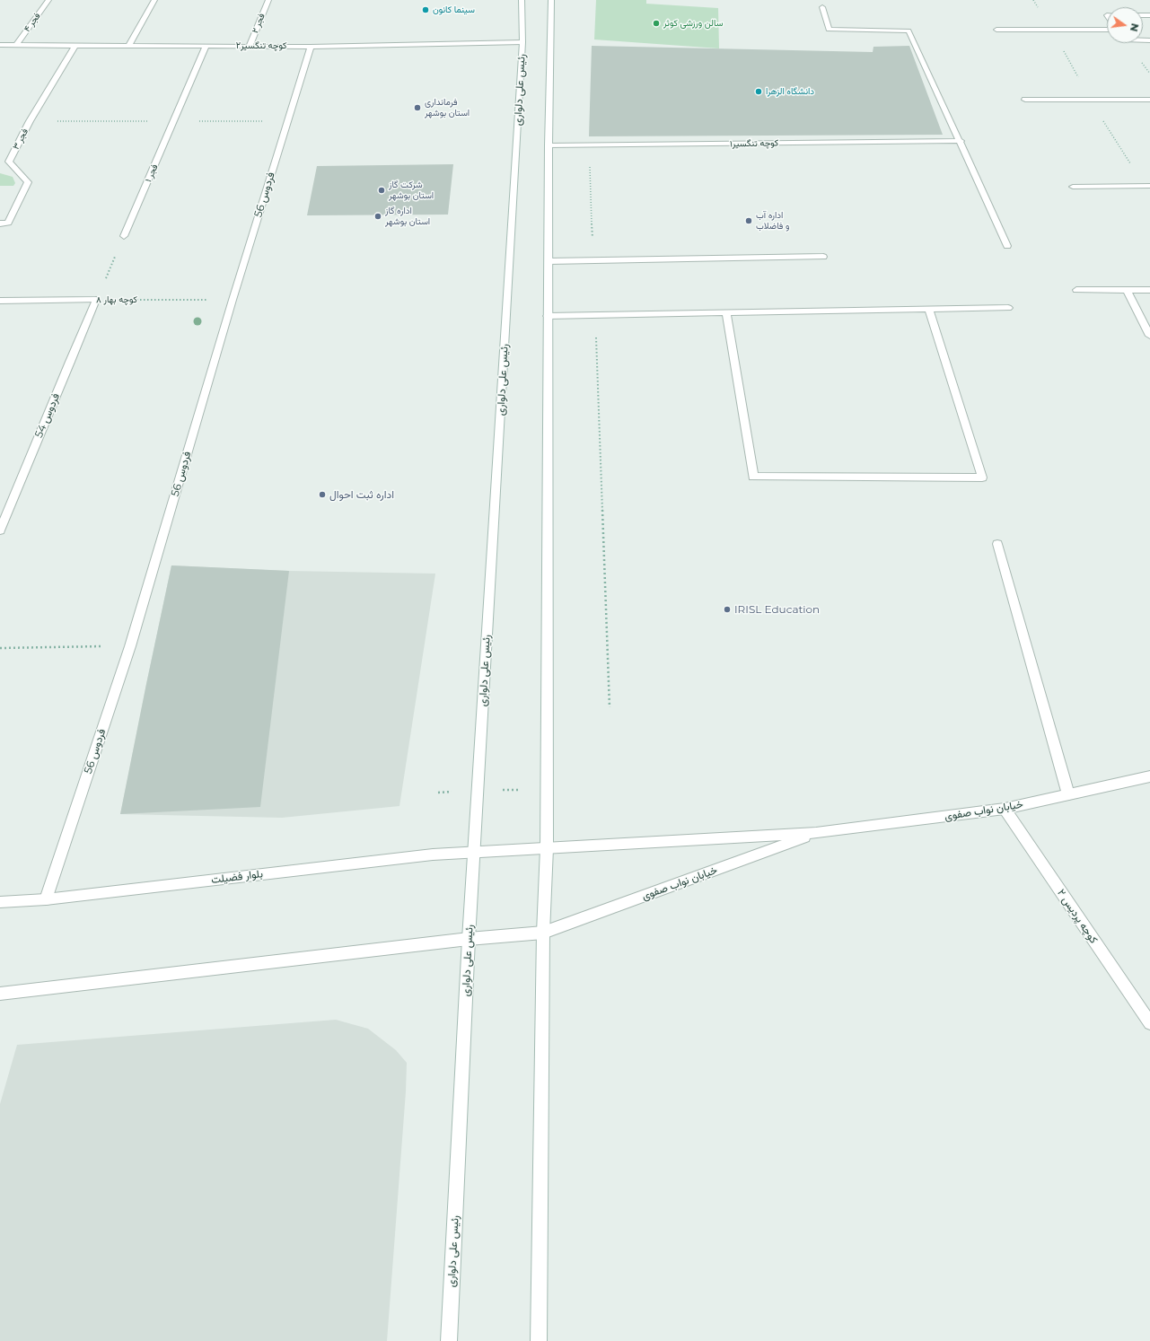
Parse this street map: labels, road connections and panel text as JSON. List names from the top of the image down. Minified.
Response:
{"streets":{"street":["فجر ۴","فجر ۲","کوچه تنگسیر۲","رئیس علی دلواری","فجر ۳","کوچه تنگسیر۱","فجر ۱","فردوس 56","کوچه بهار ۸","فردوس 54","خیابان نواب صفوی","بلوار فضیلت","کوچه پردیس ۲"]},"crossings":[["فجر ۴","کوچه تنگسیر۲"],["فجر ۲","کوچه تنگسیر۲"],["کوچه تنگسیر۲","رئیس علی دلواری"],["کوچه تنگسیر۲","فجر ۳"],["کوچه تنگسیر۲","فجر ۱"],["کوچه تنگسیر۲","فردوس 56"],["رئیس علی دلواری","خیابان نواب صفوی"],["رئیس علی دلواری","بلوار فضیلت"],["فردوس 56","کوچه بهار ۸"],["فردوس 56","بلوار فضیلت"],["کوچه بهار ۸","فردوس 54"],["خیابان نواب صفوی","بلوار فضیلت"],["خیابان نواب صفوی","کوچه پردیس ۲"]],"places":["سینما کانون","سالن ورزشی کوثر","دانشگاه الزهرا","فرمانداری استان بوشهر","شرکت گاز استان بوشهر","اداره گاز استان بوشهر","اداره آب و فاضلاب","اداره ثبت احوال","IRISL Education"],"north":"right"}
